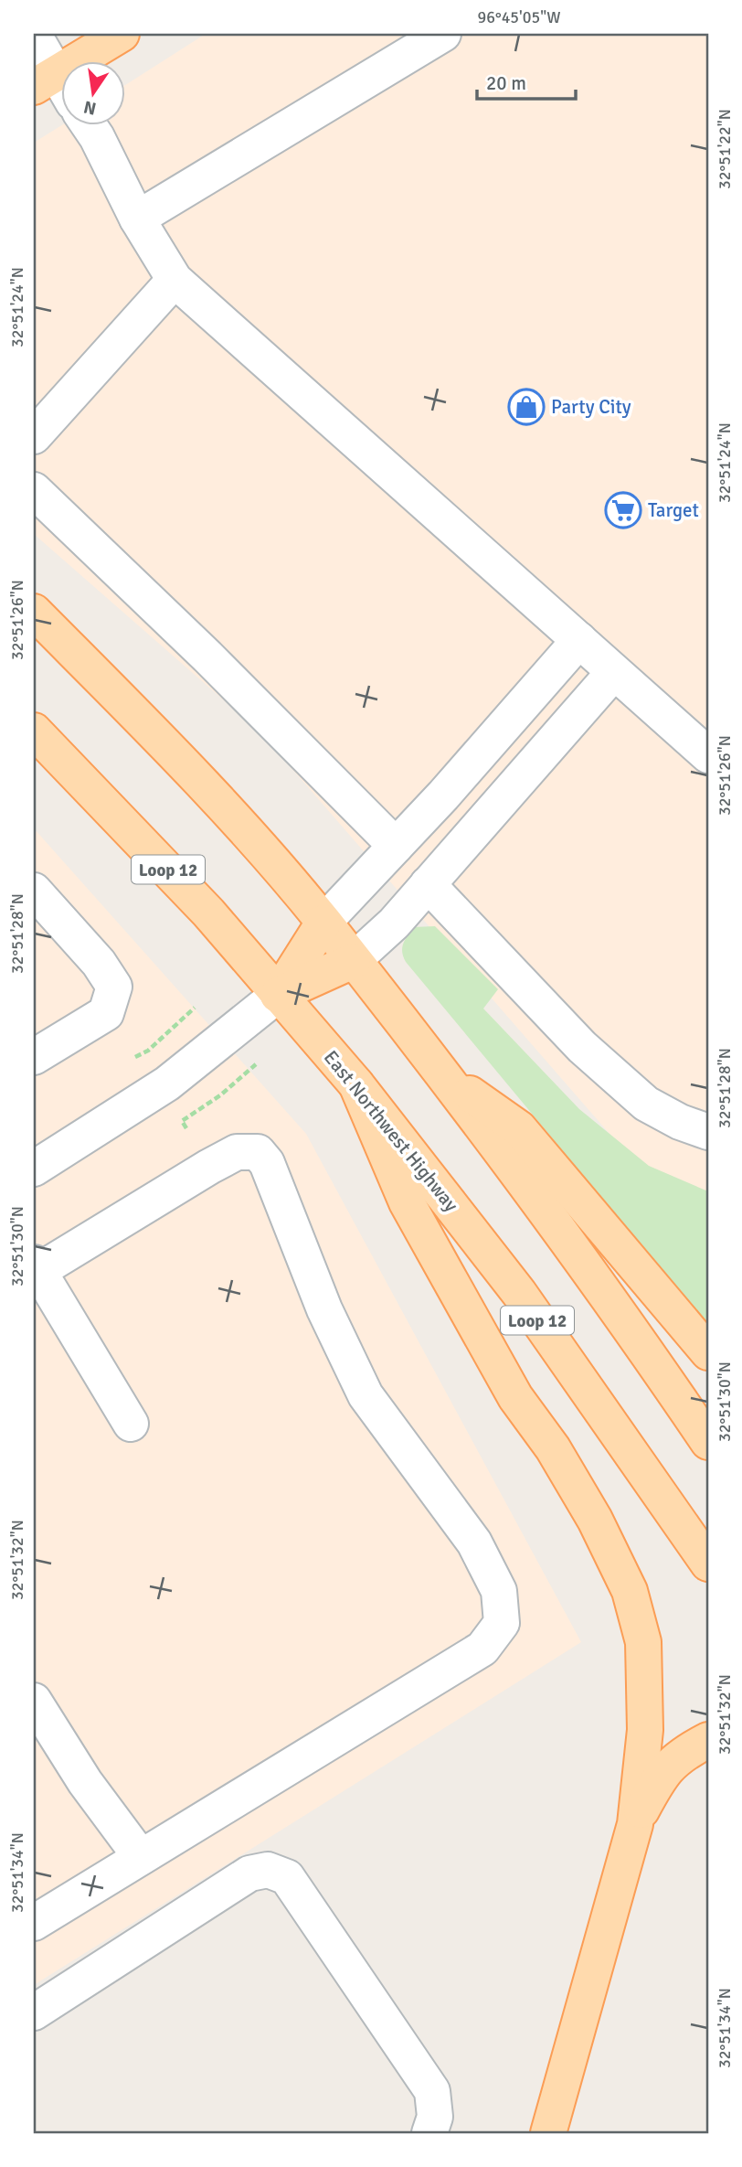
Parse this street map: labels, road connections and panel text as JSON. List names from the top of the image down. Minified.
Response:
{"streets":{"main road":["Loop 12","East Northwest Highway"]},"places":{"shop":["Party City"],"supermarket":["Target"]},"scale_bar":"20 m","north":"bottom","coordinates":["96°45'05\"W","32°51'22\"N","32°51'24\"N","32°51'26\"N","32°51'28\"N","32°51'30\"N","32°51'32\"N","32°51'34\"N"]}
